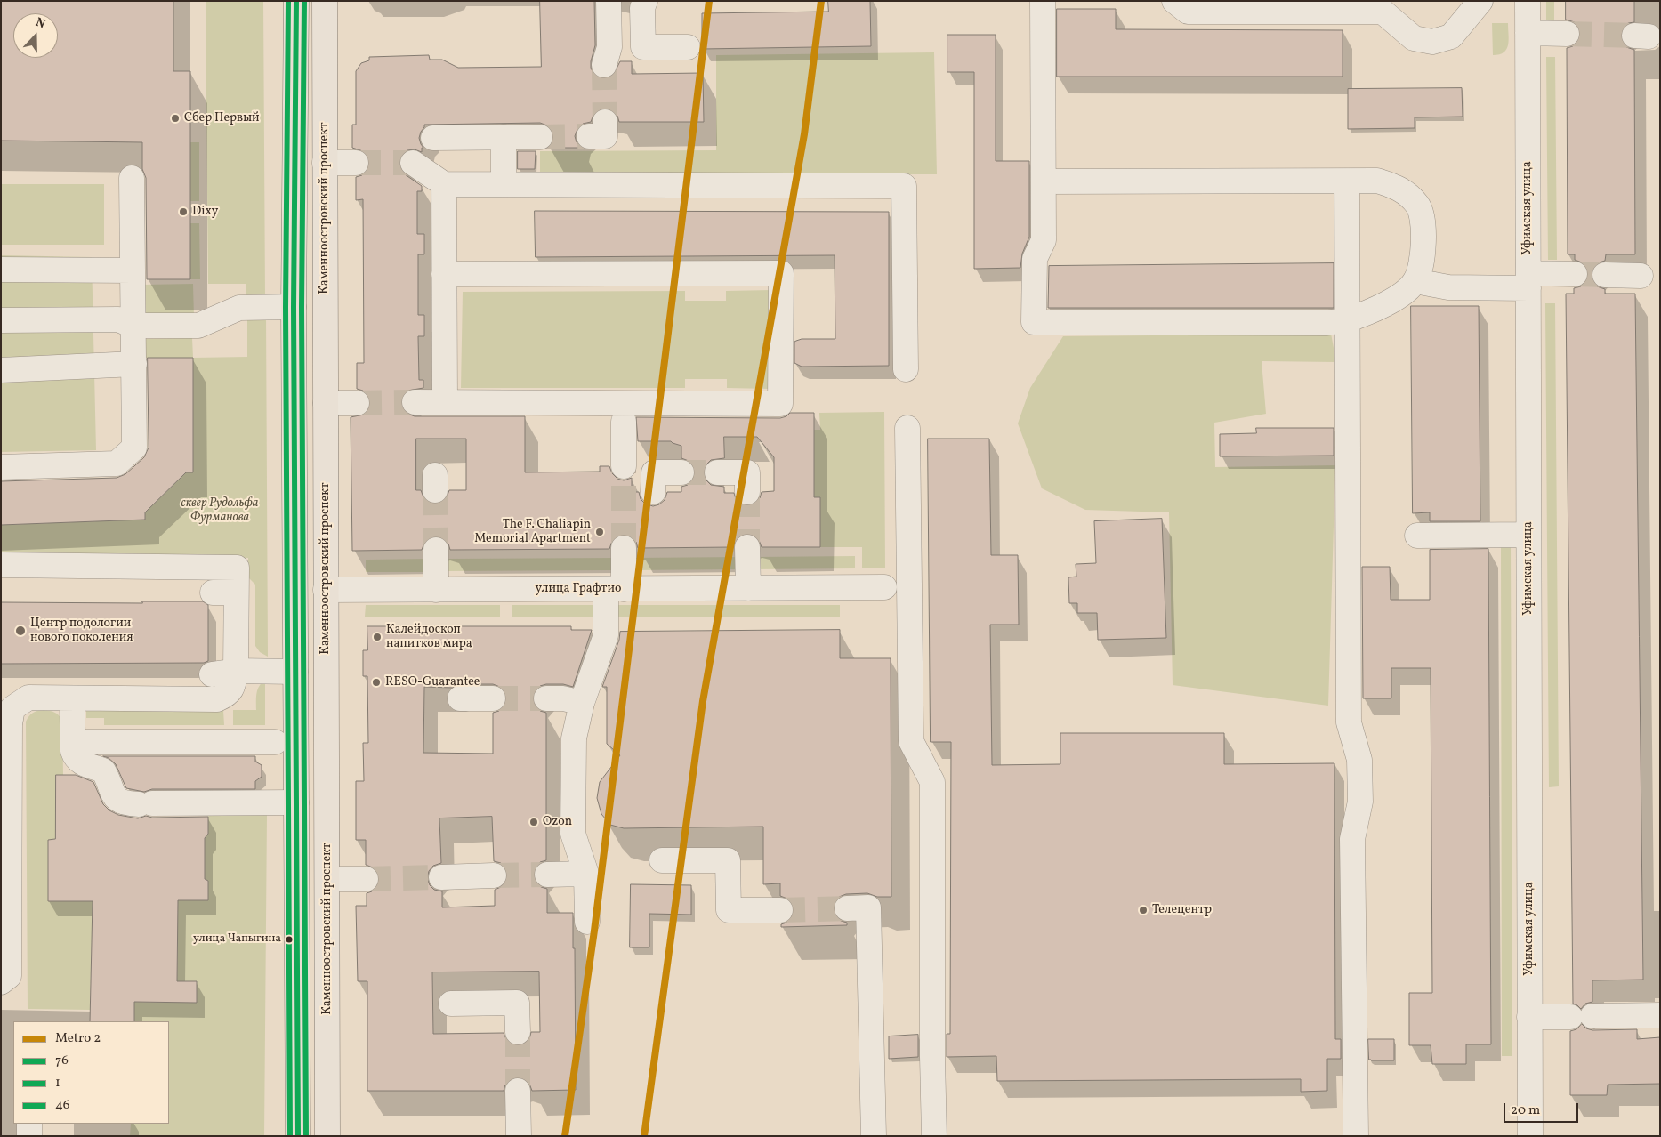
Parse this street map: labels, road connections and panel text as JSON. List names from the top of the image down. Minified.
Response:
{"streets":{"main road":["Каменноостровский проспект"],"street":["Уфимская улица","улица Графтио"]},"crossings":[["Каменноостровский проспект","улица Графтио"]],"parks":["сквер Рудольфа Фурманова"],"places":["Сбер Первый","Dixy","The F. Chaliapin Memorial Apartment","Центр подологии нового поколения","Калейдоскоп напитков мира","RESO-Guarantee","Ozon","Телецентр","улица Чапыгина"],"lines":["metro line 2","transit line 76","transit line 1","transit line 46"],"legend":["Metro 2","76","1","46"],"scale_bar":"20 m","north":"top"}
